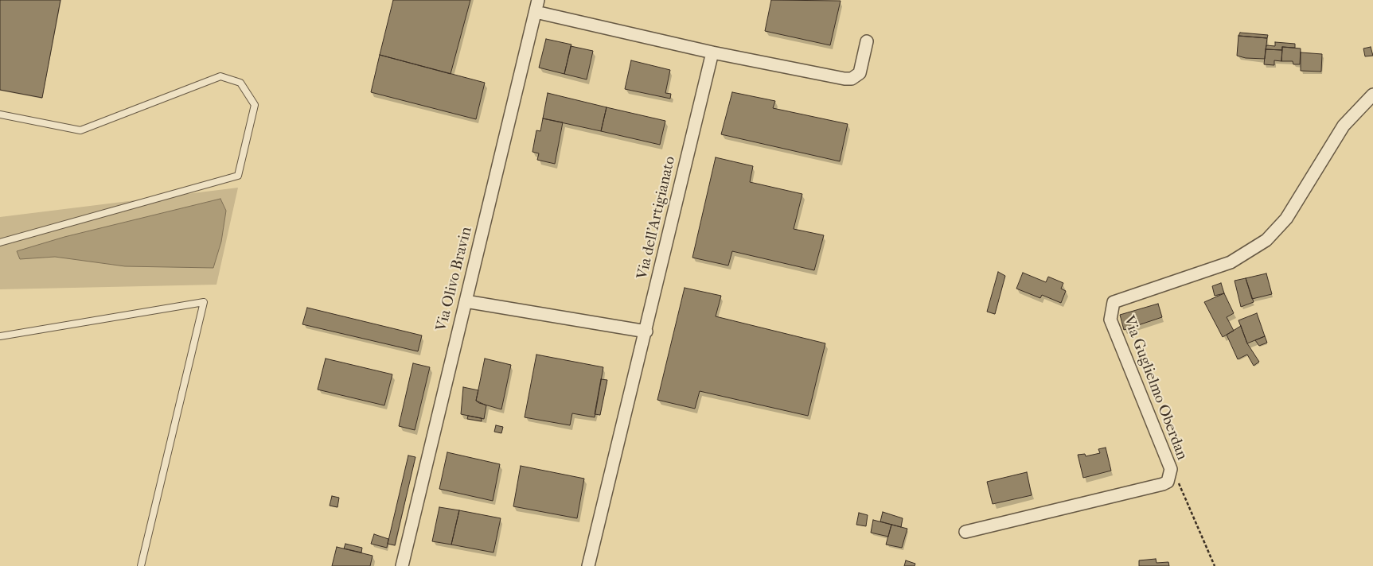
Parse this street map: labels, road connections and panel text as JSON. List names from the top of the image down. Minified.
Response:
{"streets":{"street":["Via dell'Artigianato","Via Olivo Bravin","Via Guglielmo Oberdan"]}}
